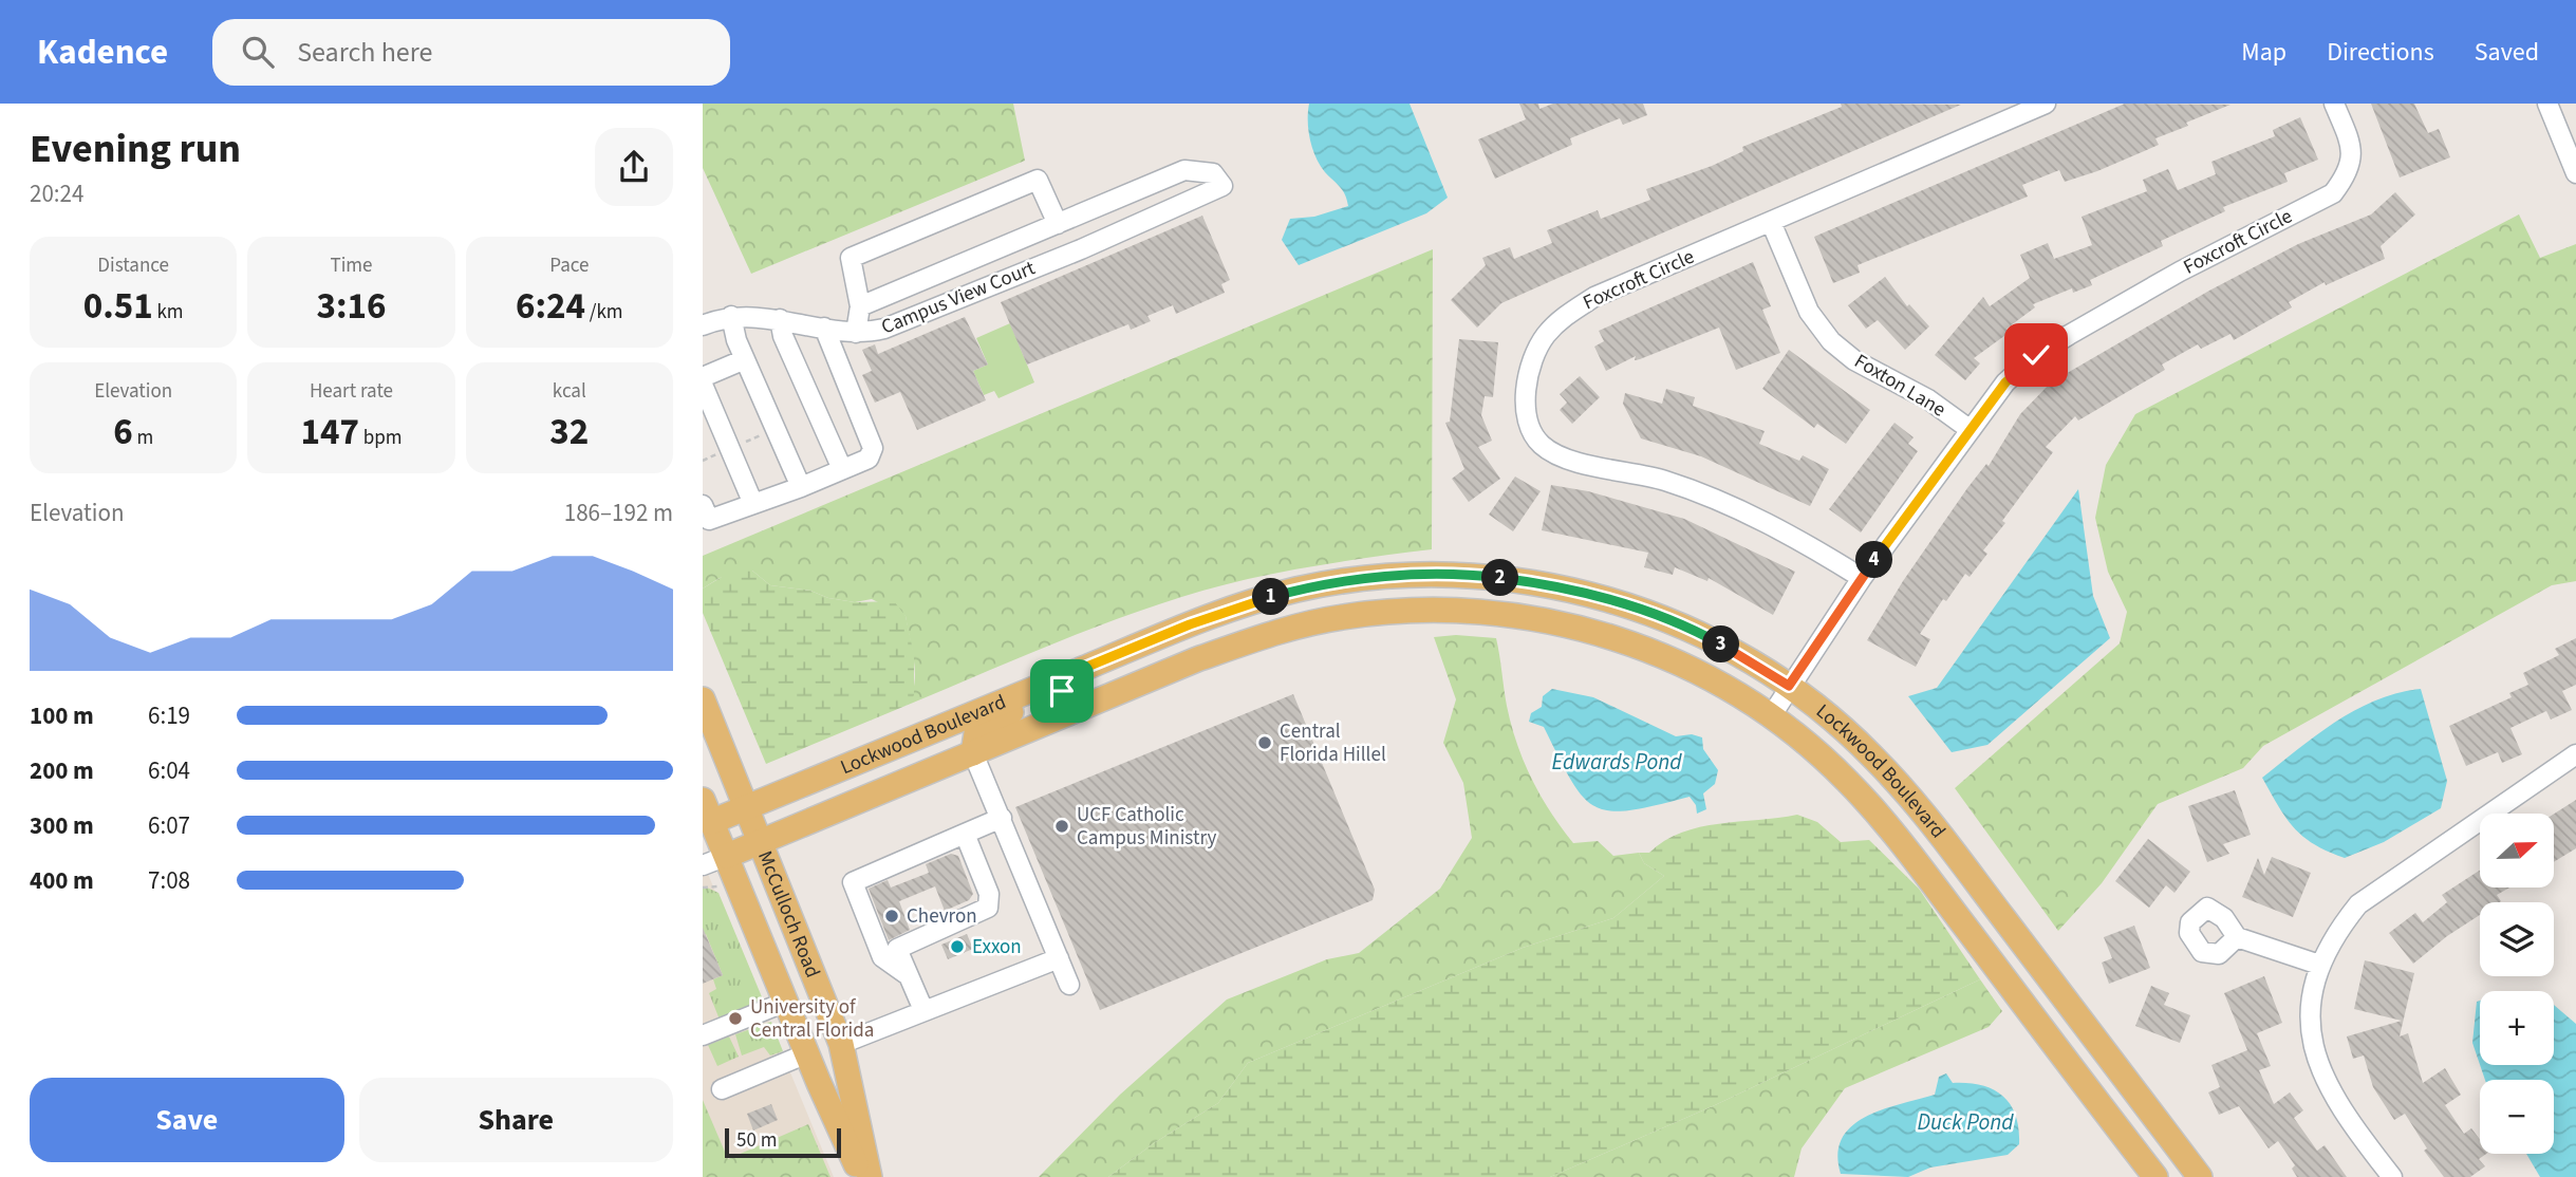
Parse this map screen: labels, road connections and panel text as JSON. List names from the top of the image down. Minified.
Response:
{"streets":{"main road":["Lockwood Boulevard","McCulloch Road"],"street":["Foxcroft Circle","Campus View Court","Foxton Lane"]},"crossings":[["Foxcroft Circle","Foxton Lane"],["Foxcroft Circle","Lockwood Boulevard"],["Lockwood Boulevard","McCulloch Road"]],"water":["Edwards Pond","Duck Pond"],"places":["Central Florida Hillel","UCF Catholic Campus Ministry","Chevron","Exxon","University of Central Florida"],"scale_bar":"50 m","north":"right","page":{"header":"Kadence","search":"Search here","nav":["Map","Directions","Saved"],"heading":["Evening run","20:24"],"stats":[["Distance","0.51 km"],["Time","3:16"],["Pace","6:24 /km"],["Elevation","6 m"],["Heart rate","147 bpm"],["kcal","32"]],"chart":["Elevation","186–192 m"],"pins":["4","2","1","3"],"list":[{"name":"100 m","note":"6:19"},{"name":"200 m","note":"6:04"},{"name":"300 m","note":"6:07"},{"name":"400 m","note":"7:08"}],"map_buttons":["+","−"],"buttons":["Save","Share"],"scale":"50 m"}}
